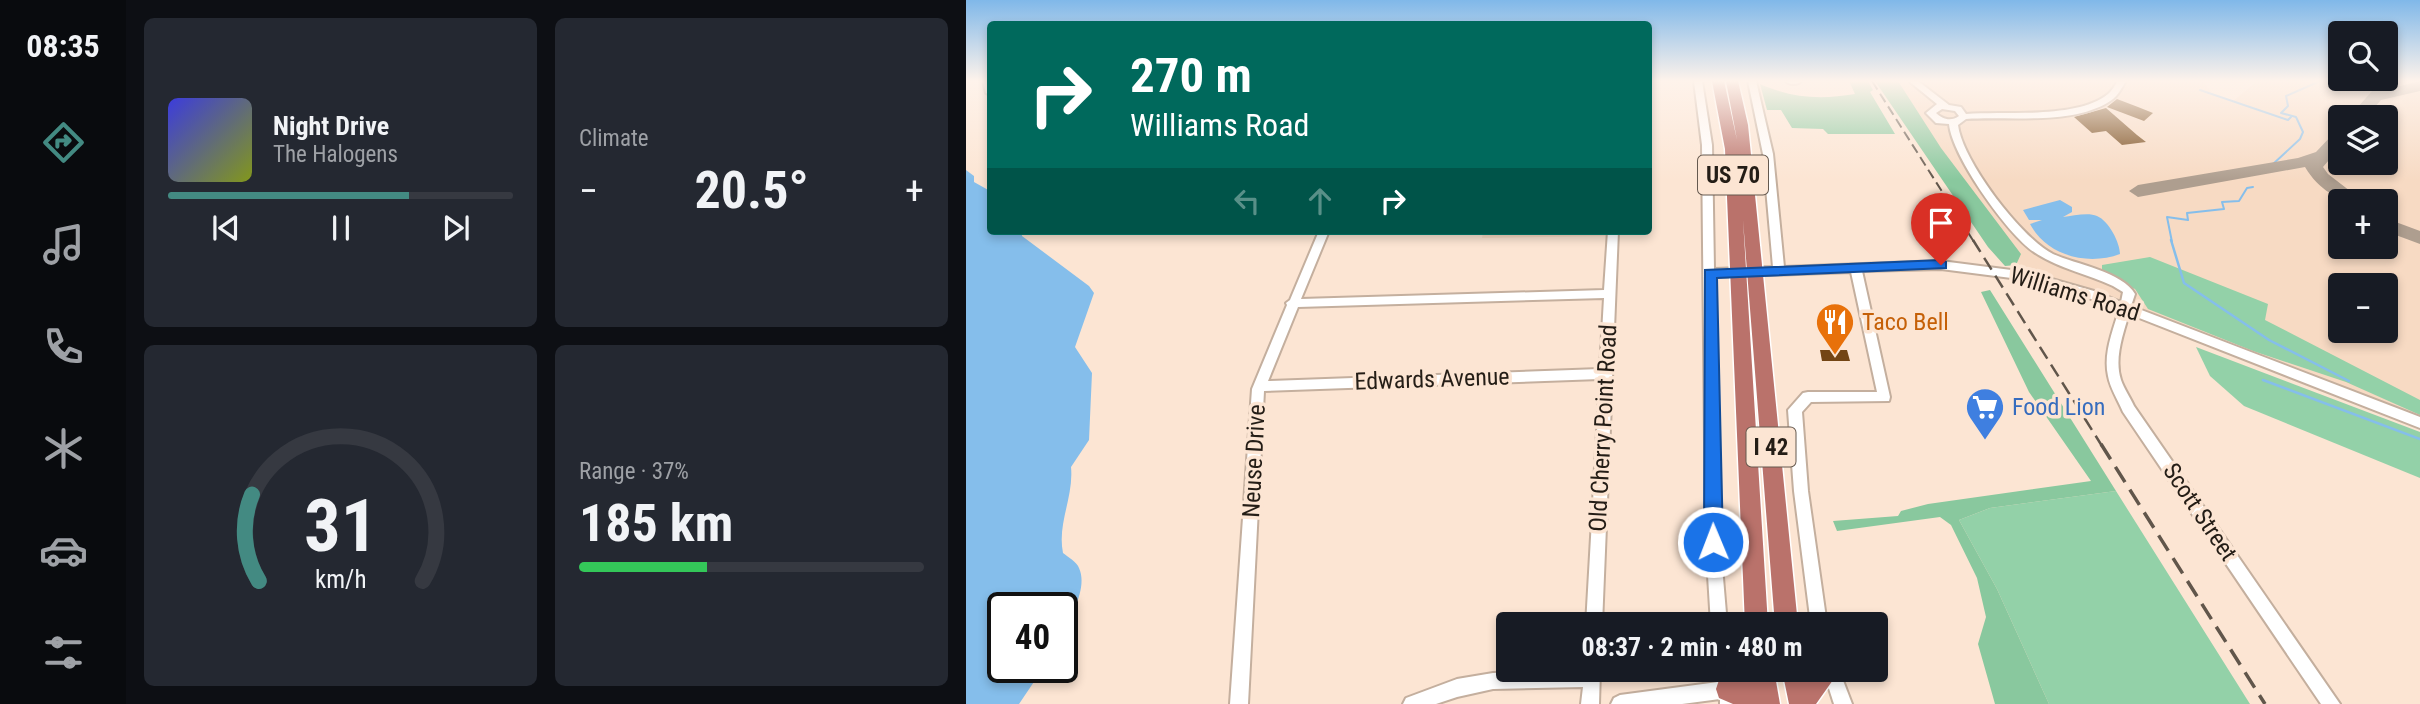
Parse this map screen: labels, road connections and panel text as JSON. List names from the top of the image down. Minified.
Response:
{"streets":{"highway":["US 70","I 42"],"street":["Williams Road","Edwards Avenue","Old Cherry Point Road","Neuse Drive","Scott Street"]},"crossings":[["US 70","Williams Road"],["US 70","I 42"],["Williams Road","I 42"],["Williams Road","Scott Street"],["Edwards Avenue","Old Cherry Point Road"],["Edwards Avenue","Neuse Drive"]],"places":{"restaurant":["Taco Bell"],"supermarket":["Food Lion"]},"page":{"tabs":"08:35","tile":["Climate",["Range · 37%","185 km"]],"map_buttons":["+","−"],"turn":["270 m","Williams Road"],"song":["Night Drive","The Halogens"],"heat":["−","20.5°","+"],"limit":"40","trip":"08:37 · 2 min · 480 m","gauge":["31","km/h"]}}
